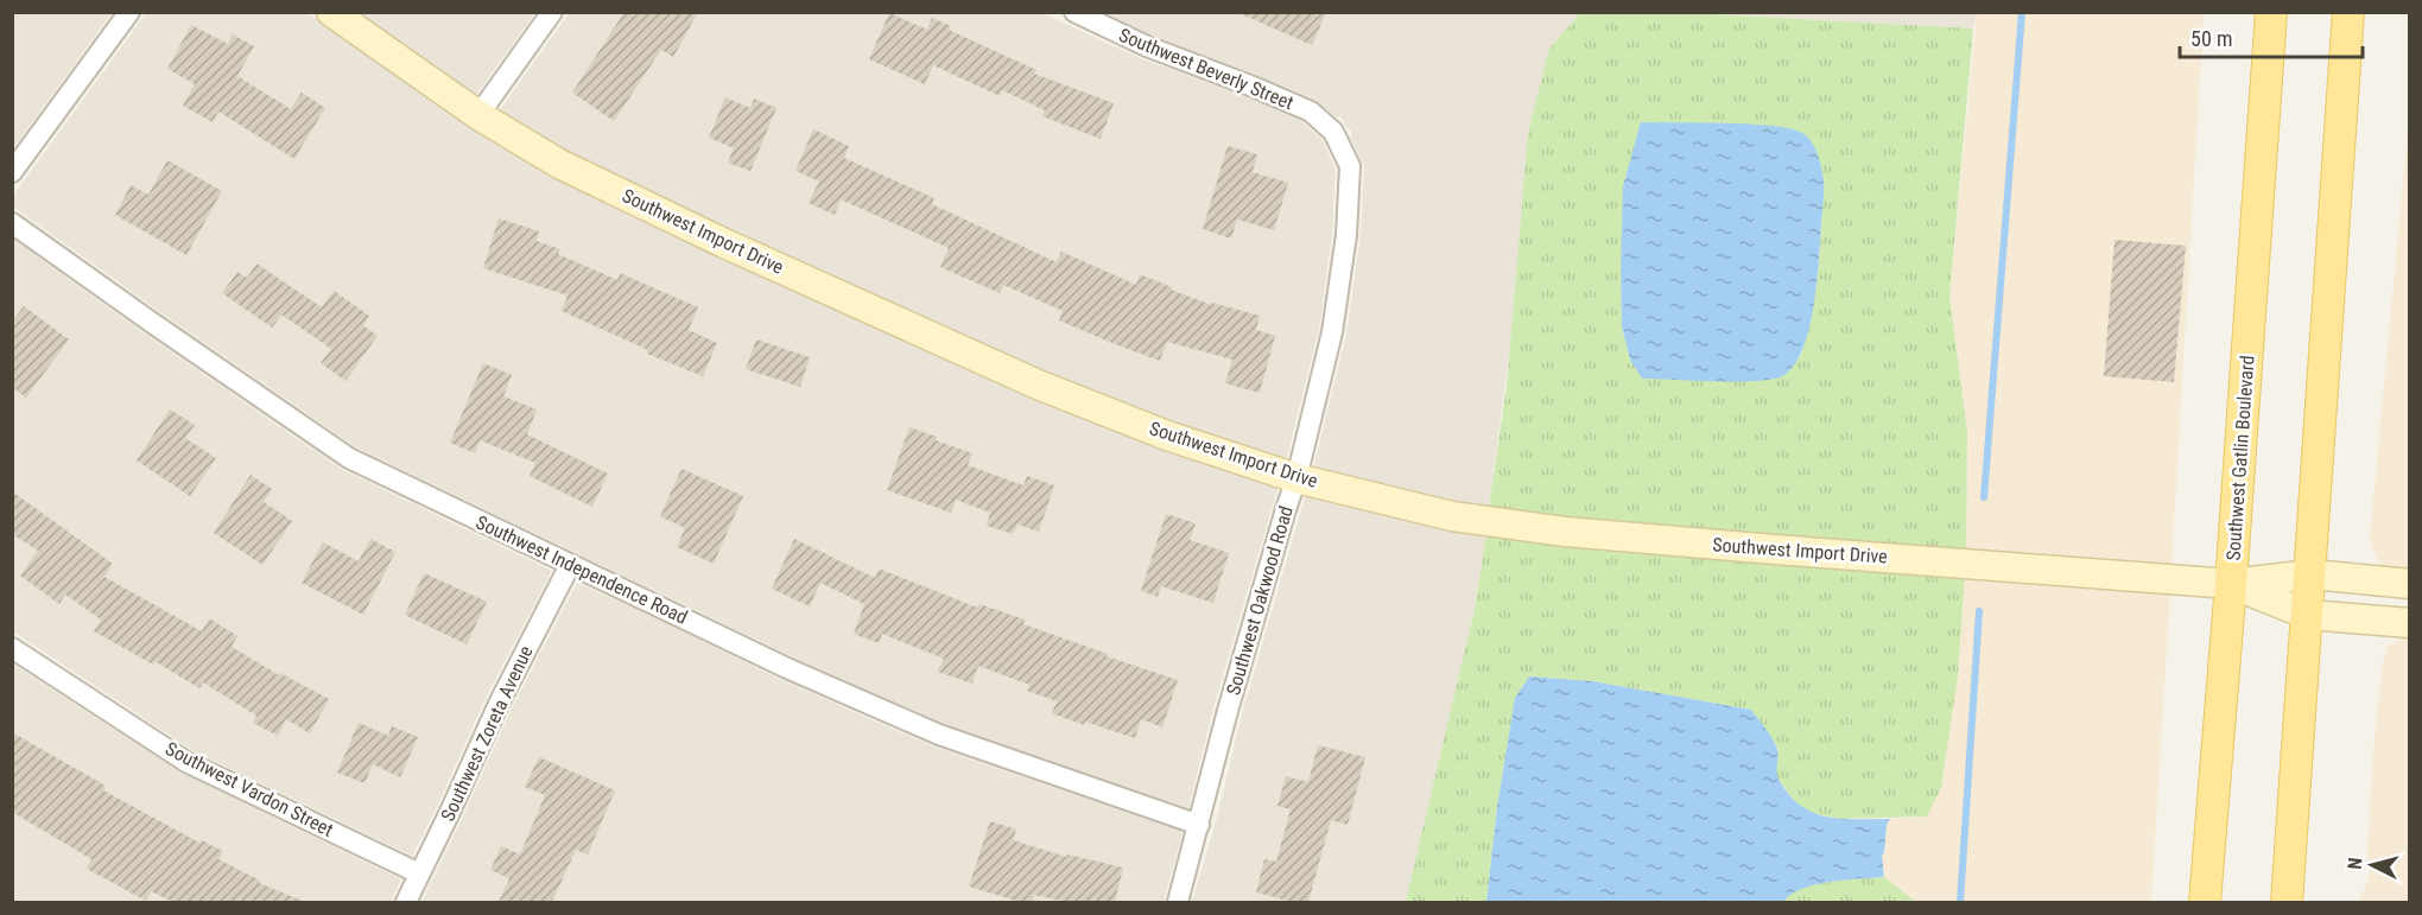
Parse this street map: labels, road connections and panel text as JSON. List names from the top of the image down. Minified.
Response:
{"streets":{"main road":["Southwest Gatlin Boulevard"],"street":["Southwest Beverly Street","Southwest Import Drive","Southwest Independence Road","Southwest Oakwood Road","Southwest Zoreta Avenue","Southwest Vardon Street"]},"crossings":[["Southwest Beverly Street","Southwest Oakwood Road"],["Southwest Import Drive","Southwest Gatlin Boulevard"],["Southwest Import Drive","Southwest Oakwood Road"],["Southwest Independence Road","Southwest Oakwood Road"],["Southwest Independence Road","Southwest Zoreta Avenue"],["Southwest Zoreta Avenue","Southwest Vardon Street"]],"scale_bar":"50 m","north":"left"}
